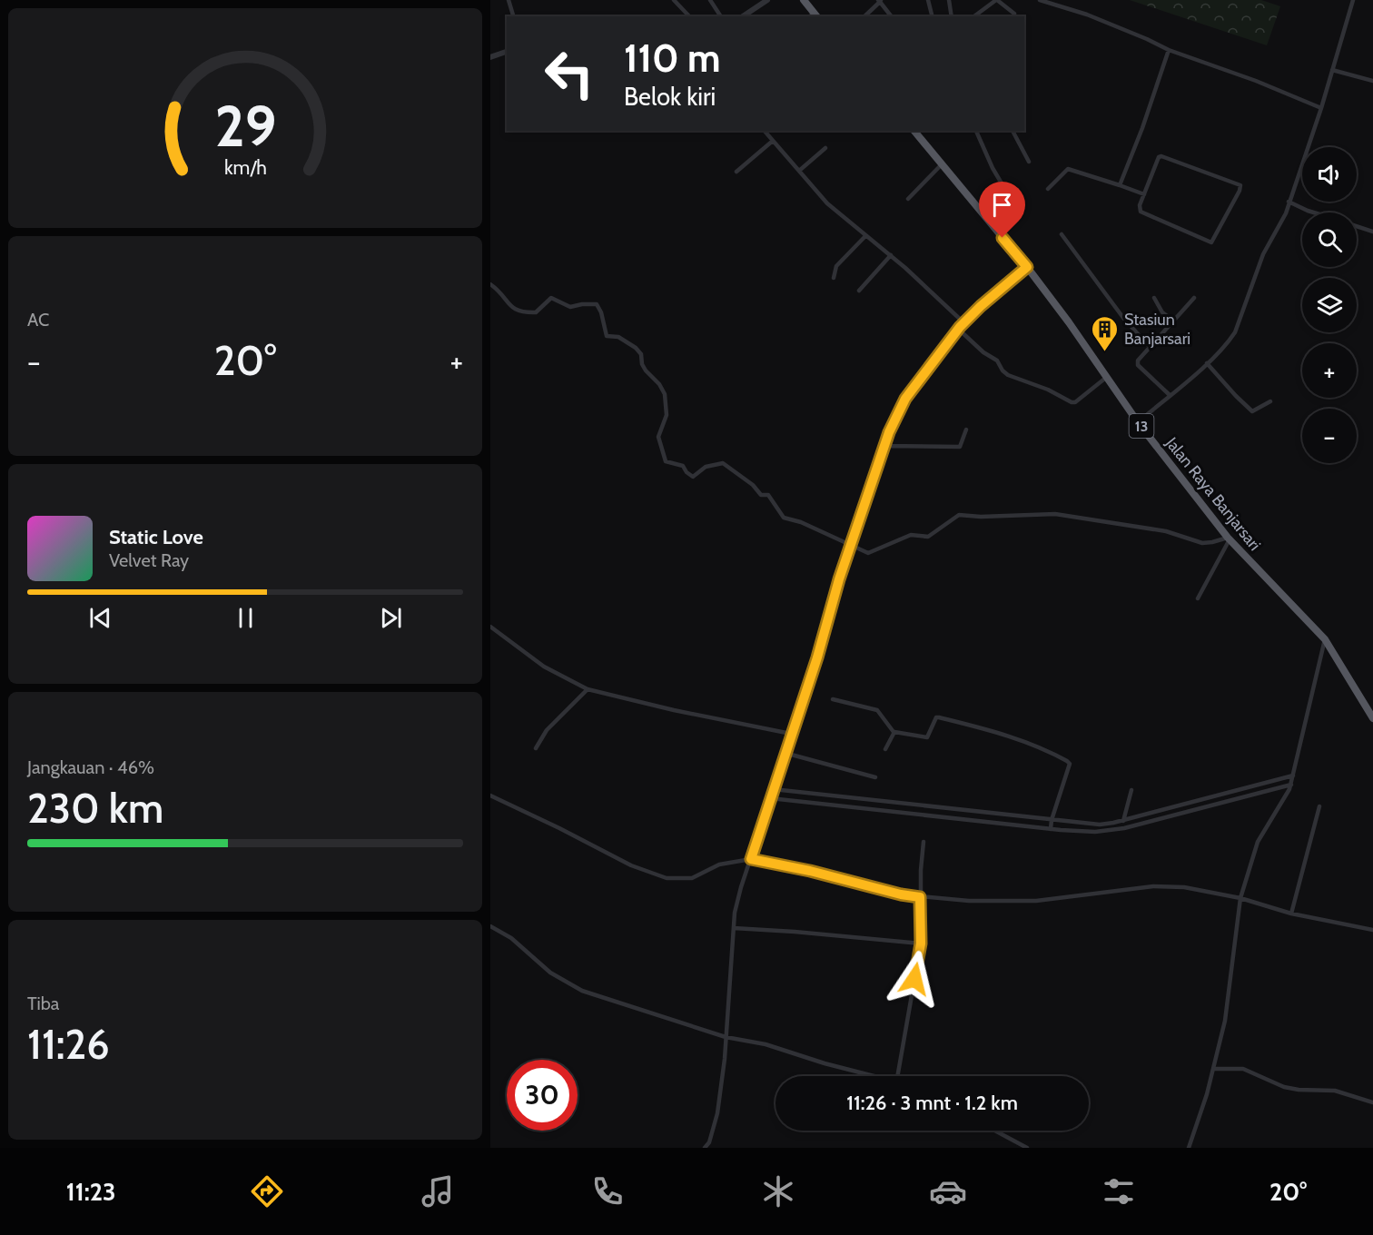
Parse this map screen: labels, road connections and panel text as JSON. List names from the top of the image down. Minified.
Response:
{"streets":{"highway":["13","Jalan Raya Banjarsari"]},"places":{"building":["Stasiun Banjarsari"]},"page":{"turn":["110 m","Belok kiri"],"map_buttons":["+","−"],"tile":["AC",["Jangkauan · 46%","230 km"],["Tiba","11:26"]],"heat":["−","20°","+"],"song":["Static Love","Velvet Ray"],"limit":"30","trip":"11:26 · 3 mnt · 1.2 km","tabs":["11:23","20°"],"gauge":["29","km/h"]}}
